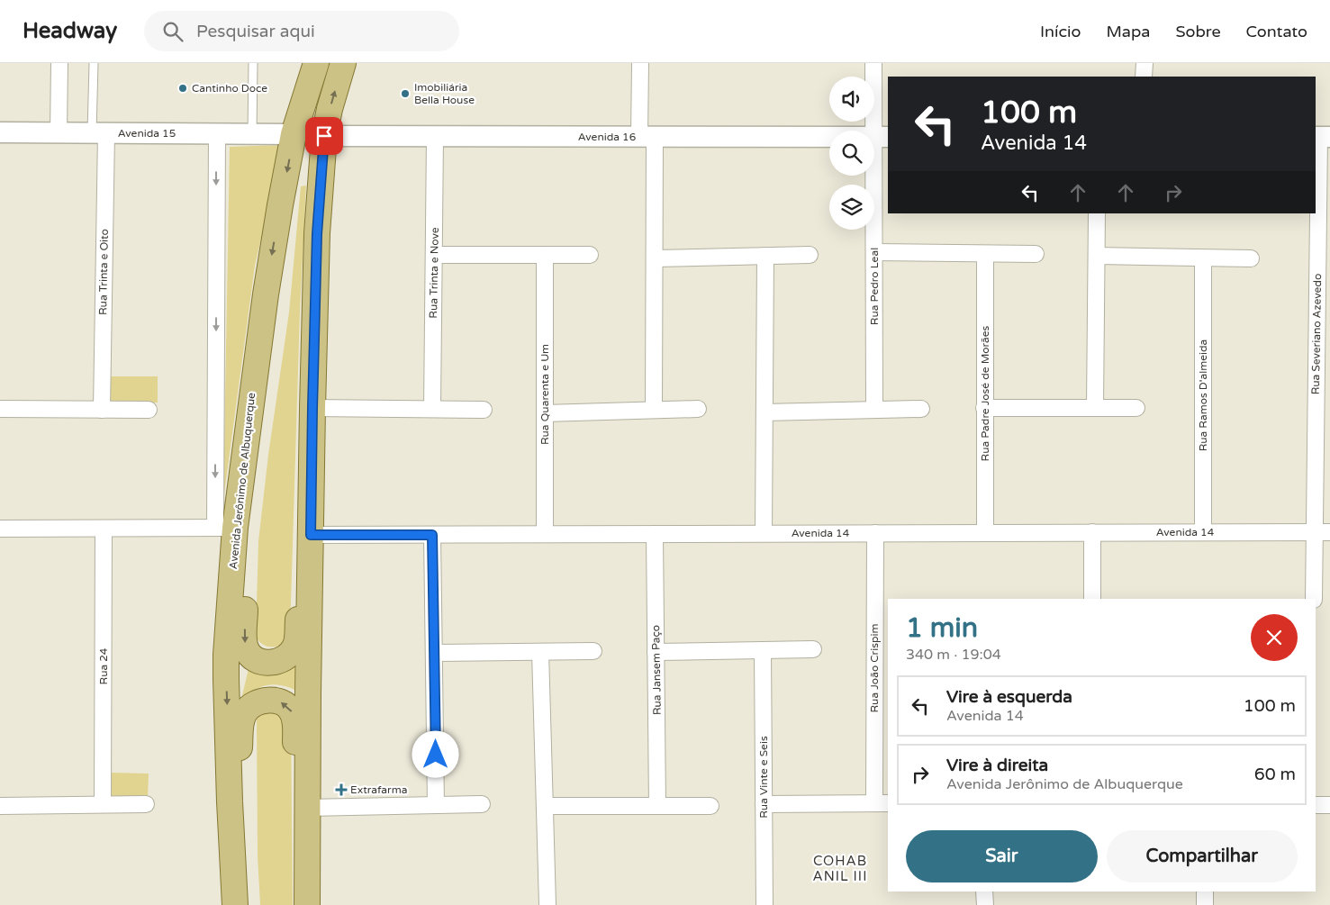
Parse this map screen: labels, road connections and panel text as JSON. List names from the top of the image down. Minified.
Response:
{"streets":{"main road":["Avenida Jerônimo de Albuquerque"],"street":["Avenida 15","Avenida 16","Rua Trinta e Oito","Rua Trinta e Nove","Rua Pedro Leal","Rua Severiano Azevedo","Rua Padre José de Morães","Rua Quarenta e Um","Rua Ramos D'almeida","Avenida 14","Rua 24","Rua João Crispim","Rua Jansem Paço","Rua Vinte e Seis"]},"crossings":[["Avenida 15","Rua Trinta e Oito"],["Avenida 15","Avenida Jerônimo de Albuquerque"],["Avenida 16","Rua Trinta e Nove"],["Avenida 16","Rua Pedro Leal"],["Rua Severiano Azevedo","Avenida 14"],["Rua Padre José de Morães","Avenida 14"],["Rua Quarenta e Um","Avenida 14"],["Rua Ramos D'almeida","Avenida 14"],["Avenida 14","Rua João Crispim"],["Avenida 14","Rua Jansem Paço"]],"districts":["COHAB ANIL III"],"places":{"other":["Cantinho Doce","Imobiliária Bella House"],"health":["Extrafarma"]},"page":{"header":"Headway","search":"Pesquisar aqui","nav":["Início","Mapa","Sobre","Contato"],"turn":["100 m","Avenida 14"],"heading":["1 min","340 m · 19:04"],"list":[{"name":"Vire à esquerda","note":"Avenida 14","value":"100 m"},{"name":"Vire à direita","note":"Avenida Jerônimo de Albuquerque","value":"60 m"}],"buttons":["Sair","Compartilhar"]}}
